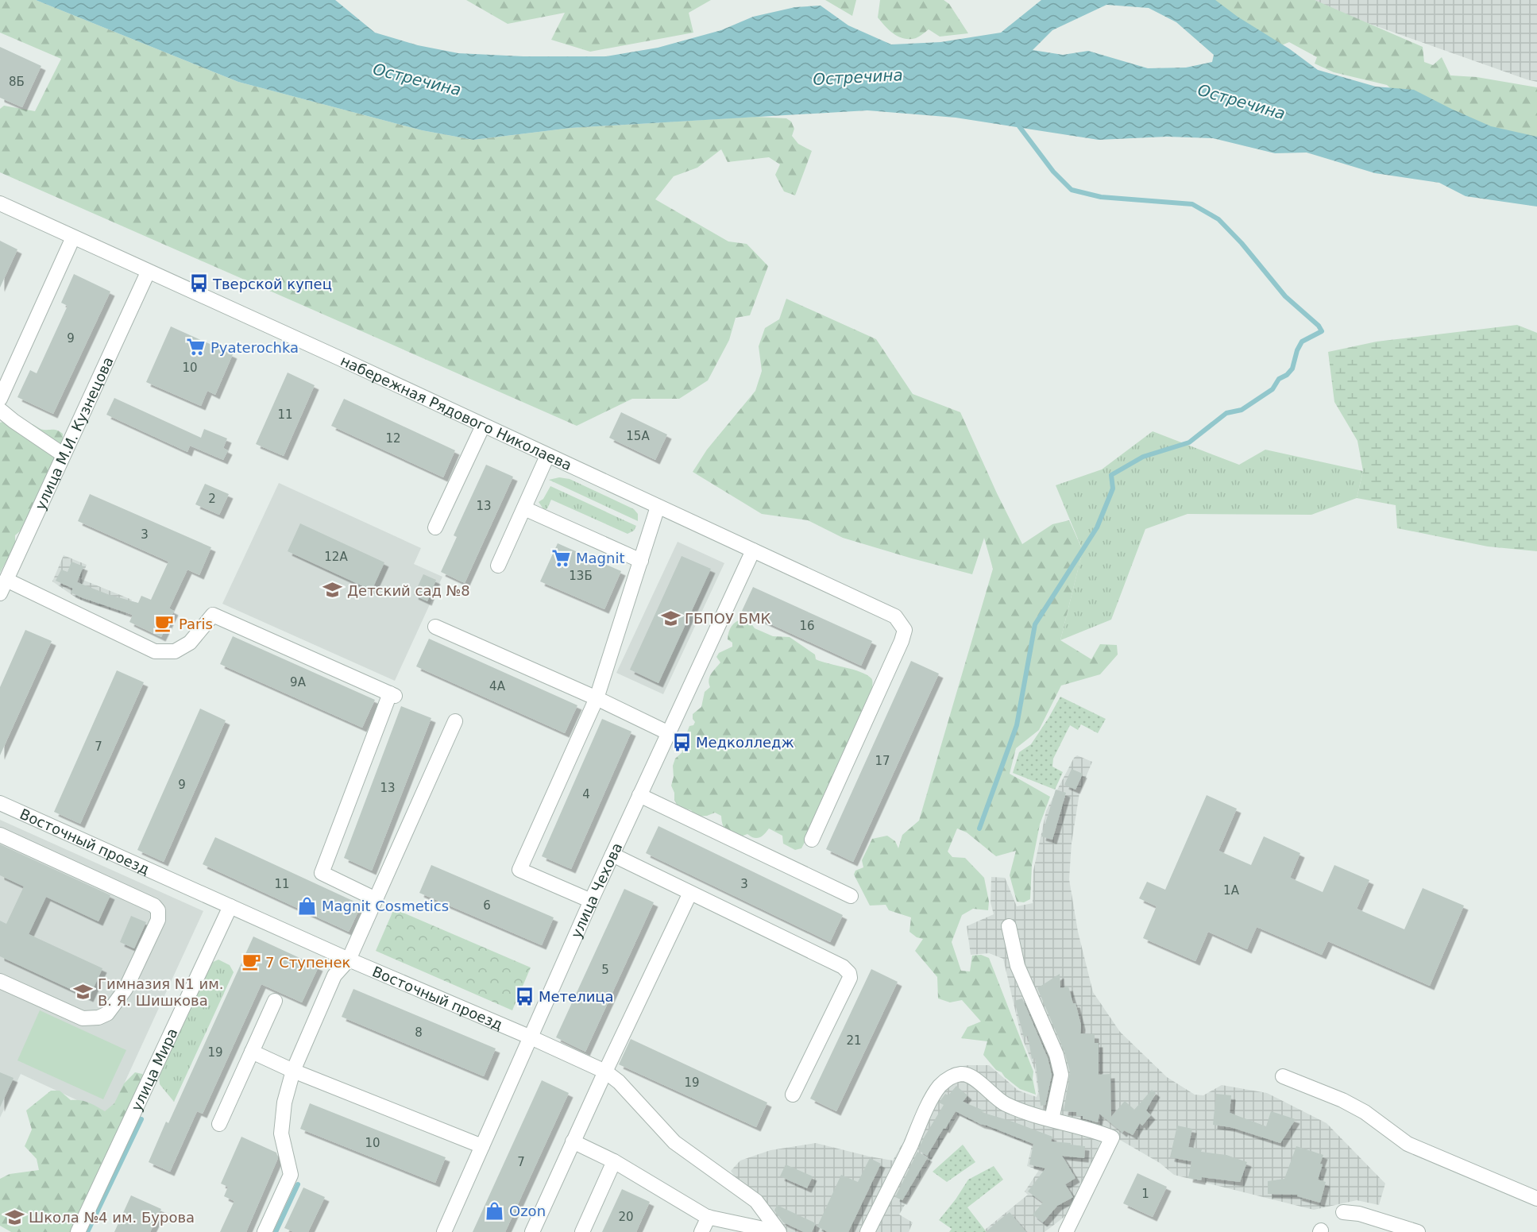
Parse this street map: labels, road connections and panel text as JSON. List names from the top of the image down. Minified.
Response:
{"streets":{"street":["набережная Рядового Николаева","улица М.И. Кузнецова","Восточный проезд","улица Чехова","улица Мира"]},"crossings":[["набережная Рядового Николаева","улица М.И. Кузнецова"],["набережная Рядового Николаева","улица Чехова"],["Восточный проезд","улица Чехова"],["Восточный проезд","улица Мира"]],"water":["Остречина"],"places":{"bus stop":["Тверской купец","Медколледж","Метелица"],"supermarket":["Pyaterochka","Magnit"],"school or university":["Детский сад №8","ГБПОУ БМК","Гимназия N1 им. В. Я. Шишкова","Школа №4 им. Бурова"],"cafe":["Paris","7 Ступенек"],"shop":["Magnit Cosmetics","Ozon"]},"house_numbers":["8Б","9","10","11","15А","12","2","13","3","12А","13Б","16","9А","4А","7","17","9","13","4","11","3","1А","6","5","8","21","19","19","10","7","1","20"]}
